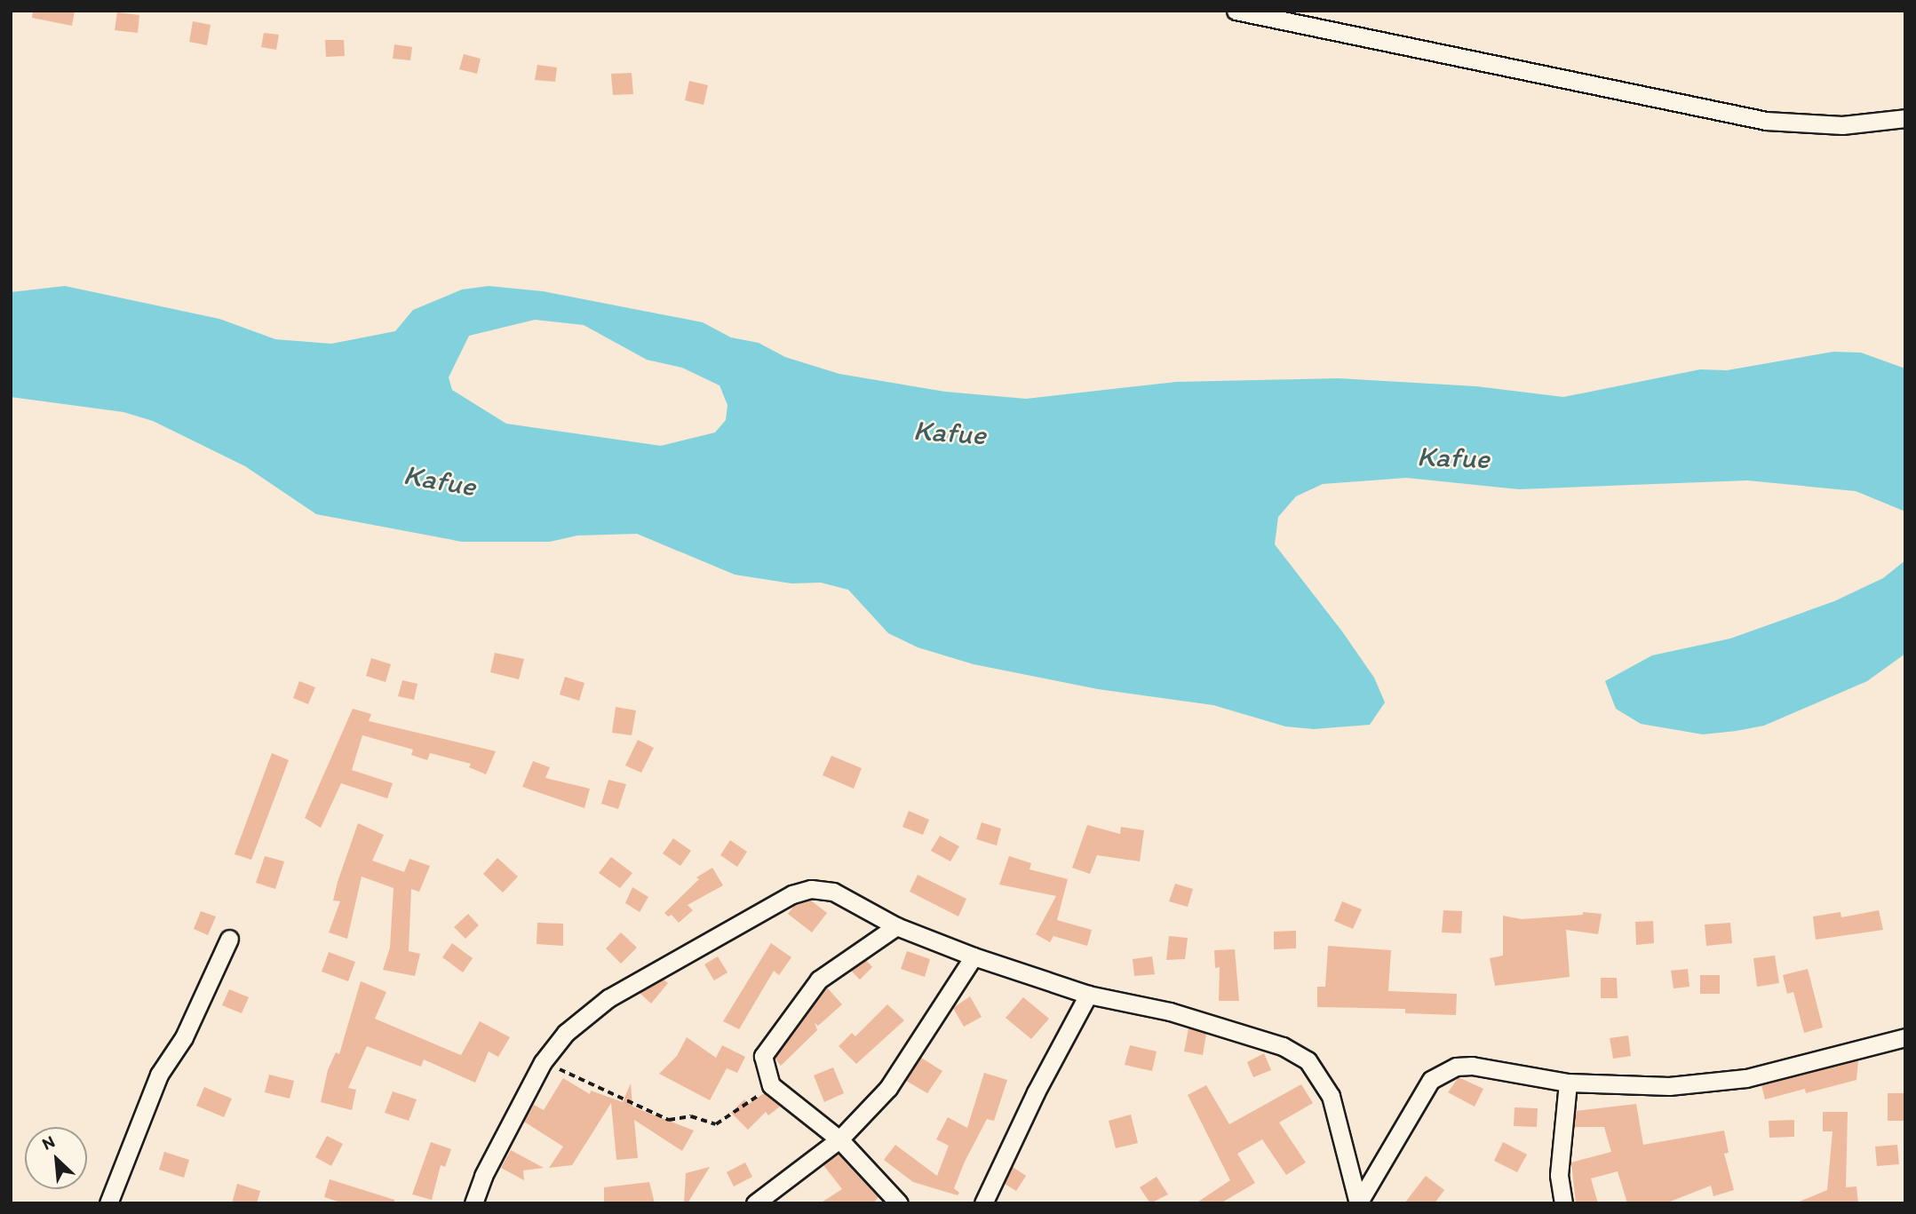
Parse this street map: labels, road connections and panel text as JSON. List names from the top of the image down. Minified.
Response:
{"water":["Kafue"],"north":"top left"}
